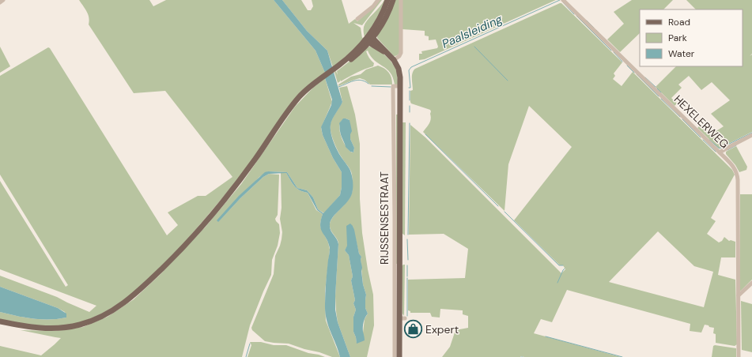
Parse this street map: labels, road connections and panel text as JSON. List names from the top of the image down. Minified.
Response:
{"streets":{"main road":["RIJSSENSESTRAAT"],"street":["HEXELERWEG"]},"water":["Paalsleiding"],"places":{"shop":["Expert"]},"legend":["Road","Park","Water"]}
